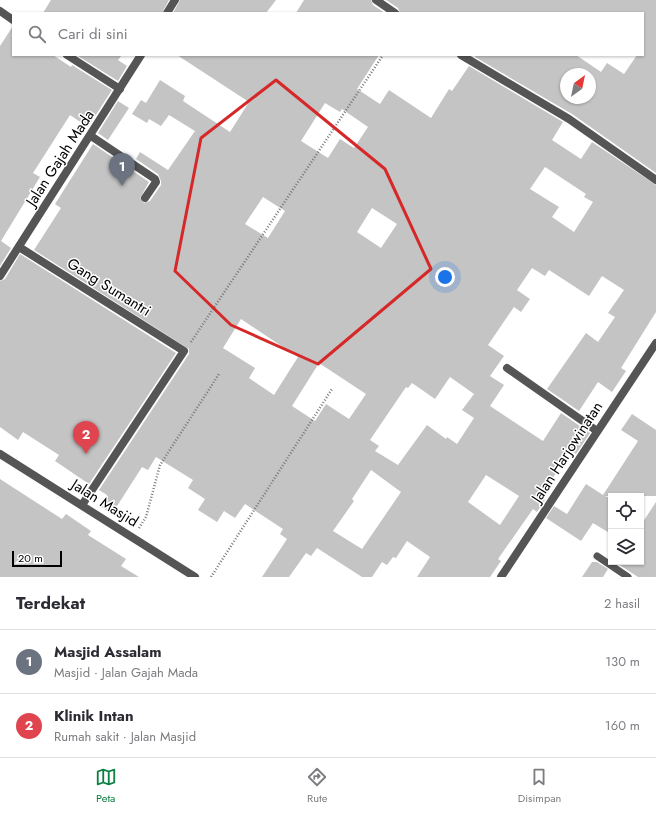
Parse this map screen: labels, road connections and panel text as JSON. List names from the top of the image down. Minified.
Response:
{"streets":{"street":["Jalan Gajah Mada","Gang Sumantri","Jalan Harjowinatan","Jalan Masjid"]},"crossings":[["Jalan Gajah Mada","Gang Sumantri"]],"scale_bar":"20 m","north":"top right","page":{"search":"Cari di sini","pins":["1","2"],"scale":"20 m","heading":["Terdekat","2 hasil"],"list":[{"mark":"1","name":"Masjid Assalam","note":"Masjid · Jalan Gajah Mada","value":"130 m"},{"mark":"2","name":"Klinik Intan","note":"Rumah sakit · Jalan Masjid","value":"160 m"}],"nav":["Peta","Rute","Disimpan"]}}
